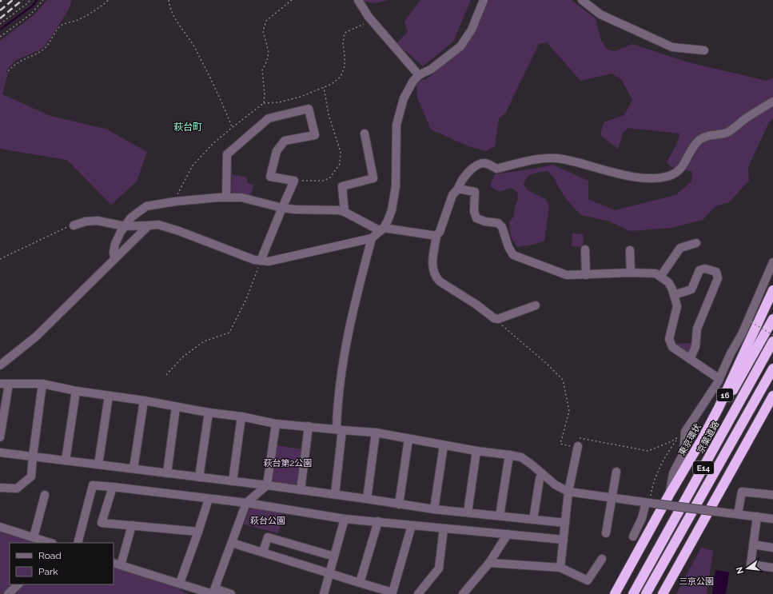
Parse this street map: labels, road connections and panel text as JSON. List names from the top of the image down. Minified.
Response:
{"streets":{"highway":["16","京葉道路","東京環状","E14"]},"districts":["萩台町"],"parks":["萩台第2公園","萩台公園","三京公園"],"legend":["Road","Park"],"north":"left"}
